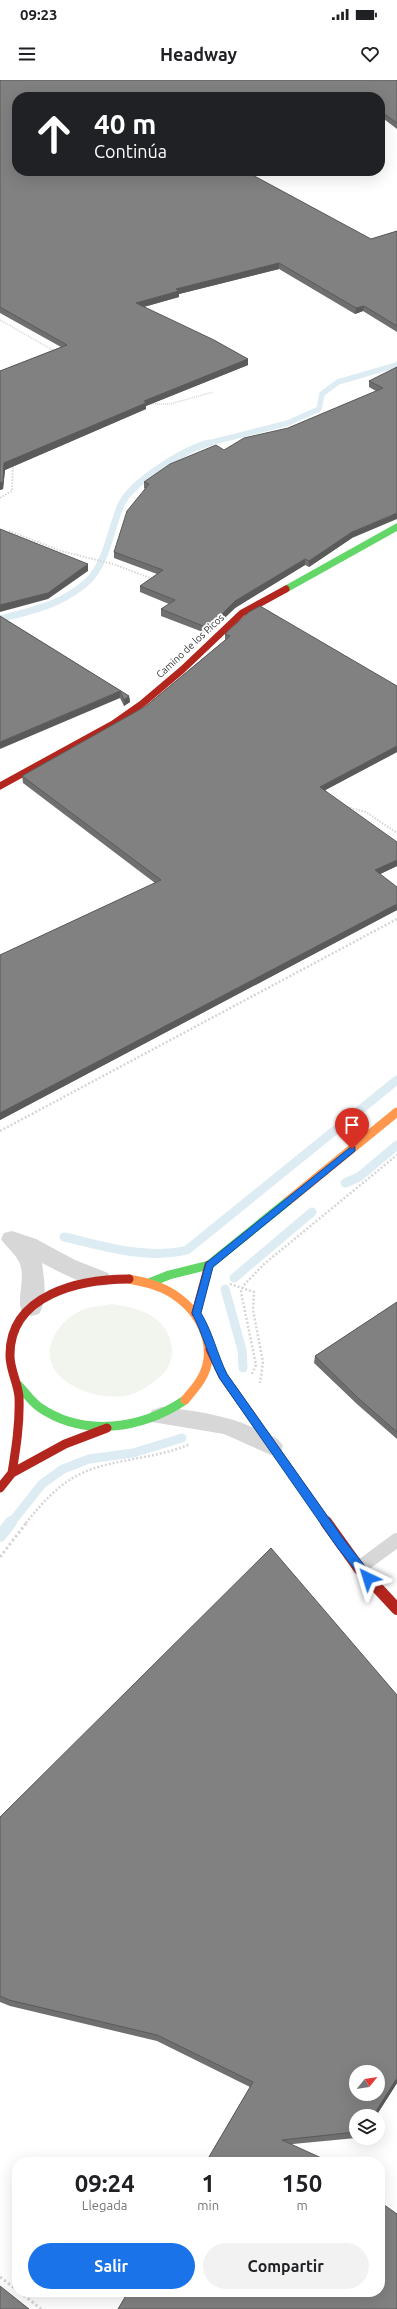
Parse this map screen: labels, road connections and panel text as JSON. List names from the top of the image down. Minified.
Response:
{"streets":{"street":["Camino de los Picos"]},"north":"top right","page":{"status":"09:23","header":"Headway","turn":["40 m","Continúa"],"eta":["09:24","Llegada","1","min","150","m"],"buttons":["Salir","Compartir"]}}
